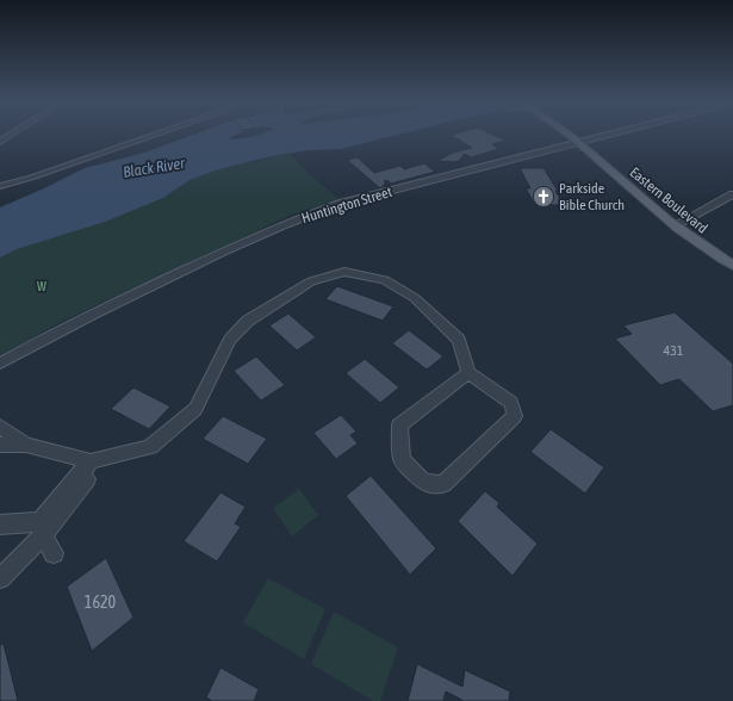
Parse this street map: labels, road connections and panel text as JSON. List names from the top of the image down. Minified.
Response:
{"streets":{"main road":["Eastern Boulevard"],"street":["Huntington Street"]},"crossings":[["Eastern Boulevard","Huntington Street"]],"water":["Black River"],"parks":["w"],"places":{"church":["Parkside Bible Church"]},"house_numbers":["431","1620"]}
